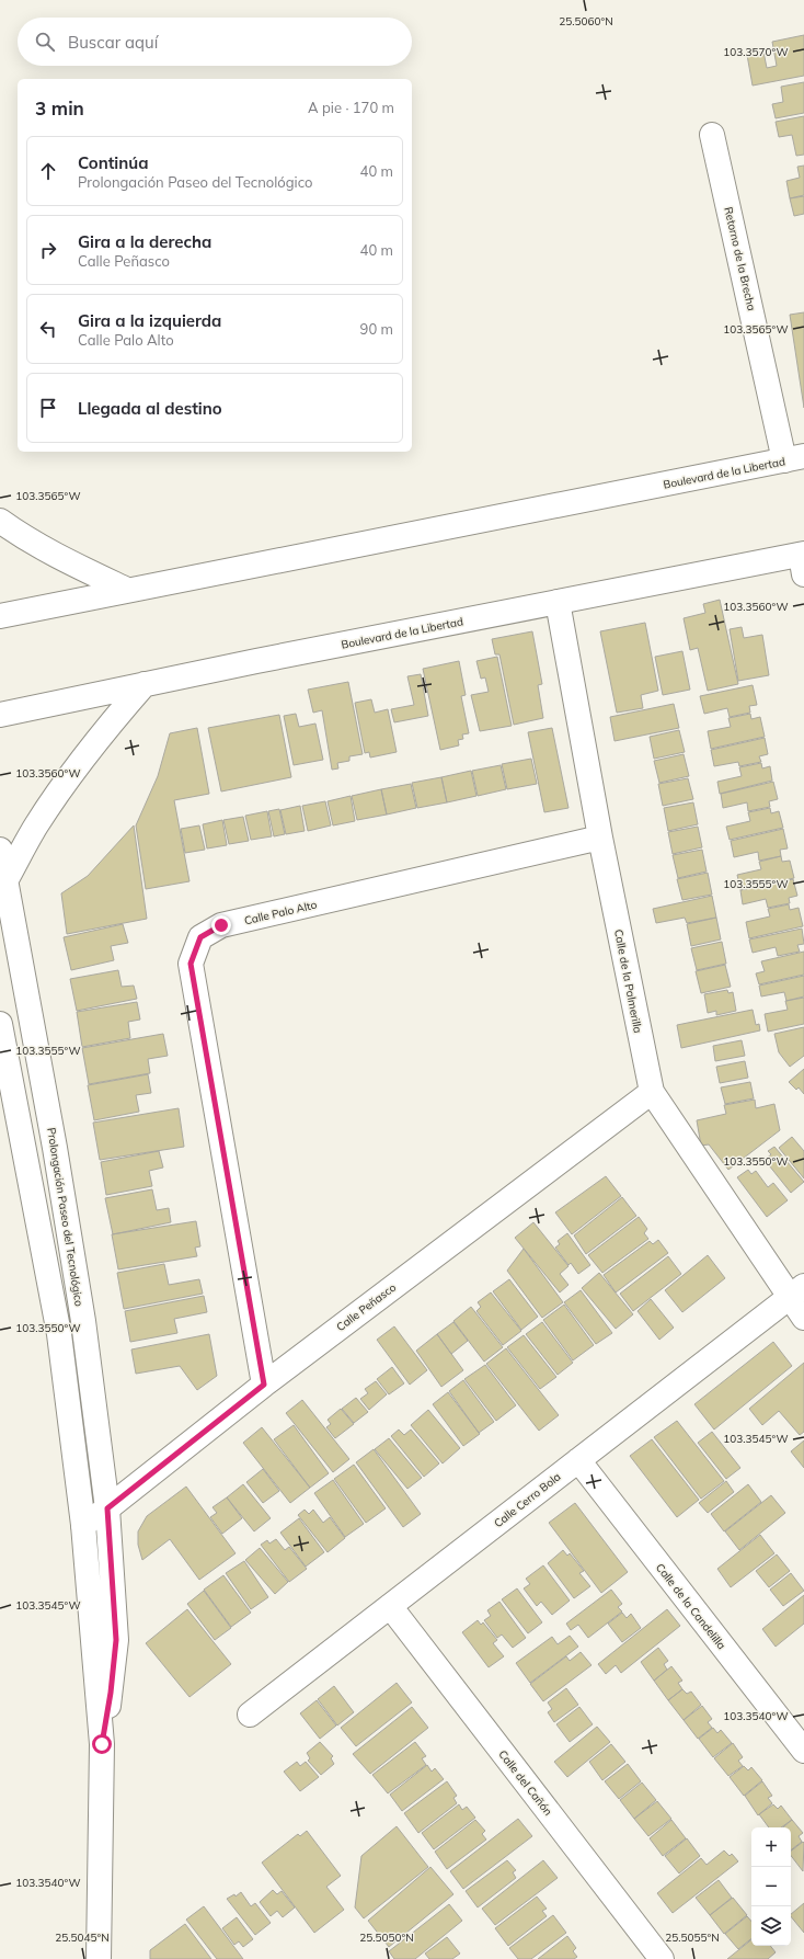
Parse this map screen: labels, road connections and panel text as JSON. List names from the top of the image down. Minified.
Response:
{"streets":{"street":["Retorno de la Brecha","Boulevard de la Libertad","Calle Palo Alto","Calle de la Palmerilla","Prolongación Paseo del Tecnológico","Calle Peñasco","Calle Cerro Bola","Calle de la Candelilla","Calle del Cañón"]},"crossings":[["Retorno de la Brecha","Boulevard de la Libertad"],["Boulevard de la Libertad","Calle de la Palmerilla"],["Calle Palo Alto","Calle de la Palmerilla"],["Calle Palo Alto","Calle Peñasco"],["Calle de la Palmerilla","Calle Peñasco"],["Calle de la Palmerilla","Calle Cerro Bola"],["Prolongación Paseo del Tecnológico","Calle Peñasco"],["Calle Cerro Bola","Calle de la Candelilla"],["Calle Cerro Bola","Calle del Cañón"]],"page":{"search":"Buscar aquí","heading":["3 min","A pie · 170 m"],"list":[["Continúa","Prolongación Paseo del Tecnológico","40 m"],["Gira a la derecha","Calle Peñasco","40 m"],["Gira a la izquierda","Calle Palo Alto","90 m"],"Llegada al destino"],"map_buttons":["+","−"]},"coordinates":["25.5060°N","103.3570°W","103.3565°W","103.3560°W","103.3555°W","103.3550°W","103.3545°W","103.3540°W","25.5045°N","25.5050°N","25.5055°N"]}
